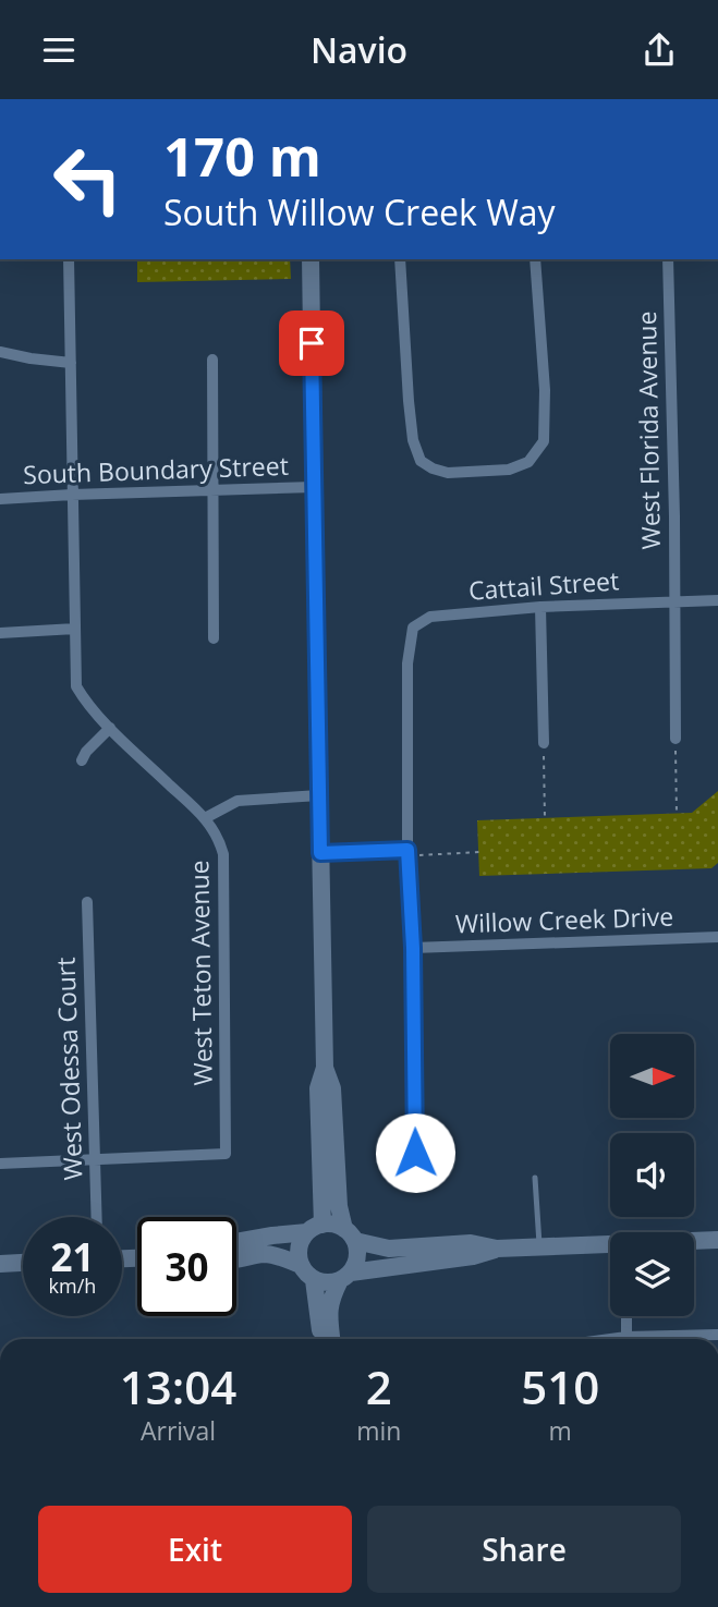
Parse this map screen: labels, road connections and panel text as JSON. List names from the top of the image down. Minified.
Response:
{"streets":{"street":["West Florida Avenue","South Boundary Street","Cattail Street","Willow Creek Drive","West Teton Avenue","West Odessa Court"]},"crossings":[["West Florida Avenue","Cattail Street"],["South Boundary Street","West Teton Avenue"],["Cattail Street","Willow Creek Drive"],["West Teton Avenue","West Odessa Court"]],"north":"right","page":{"header":"Navio","turn":["170 m","South Willow Creek Way"],"speed":"21 km/h","limit":"30","eta":["13:04","Arrival","2","min","510","m"],"buttons":["Exit","Share"]}}
